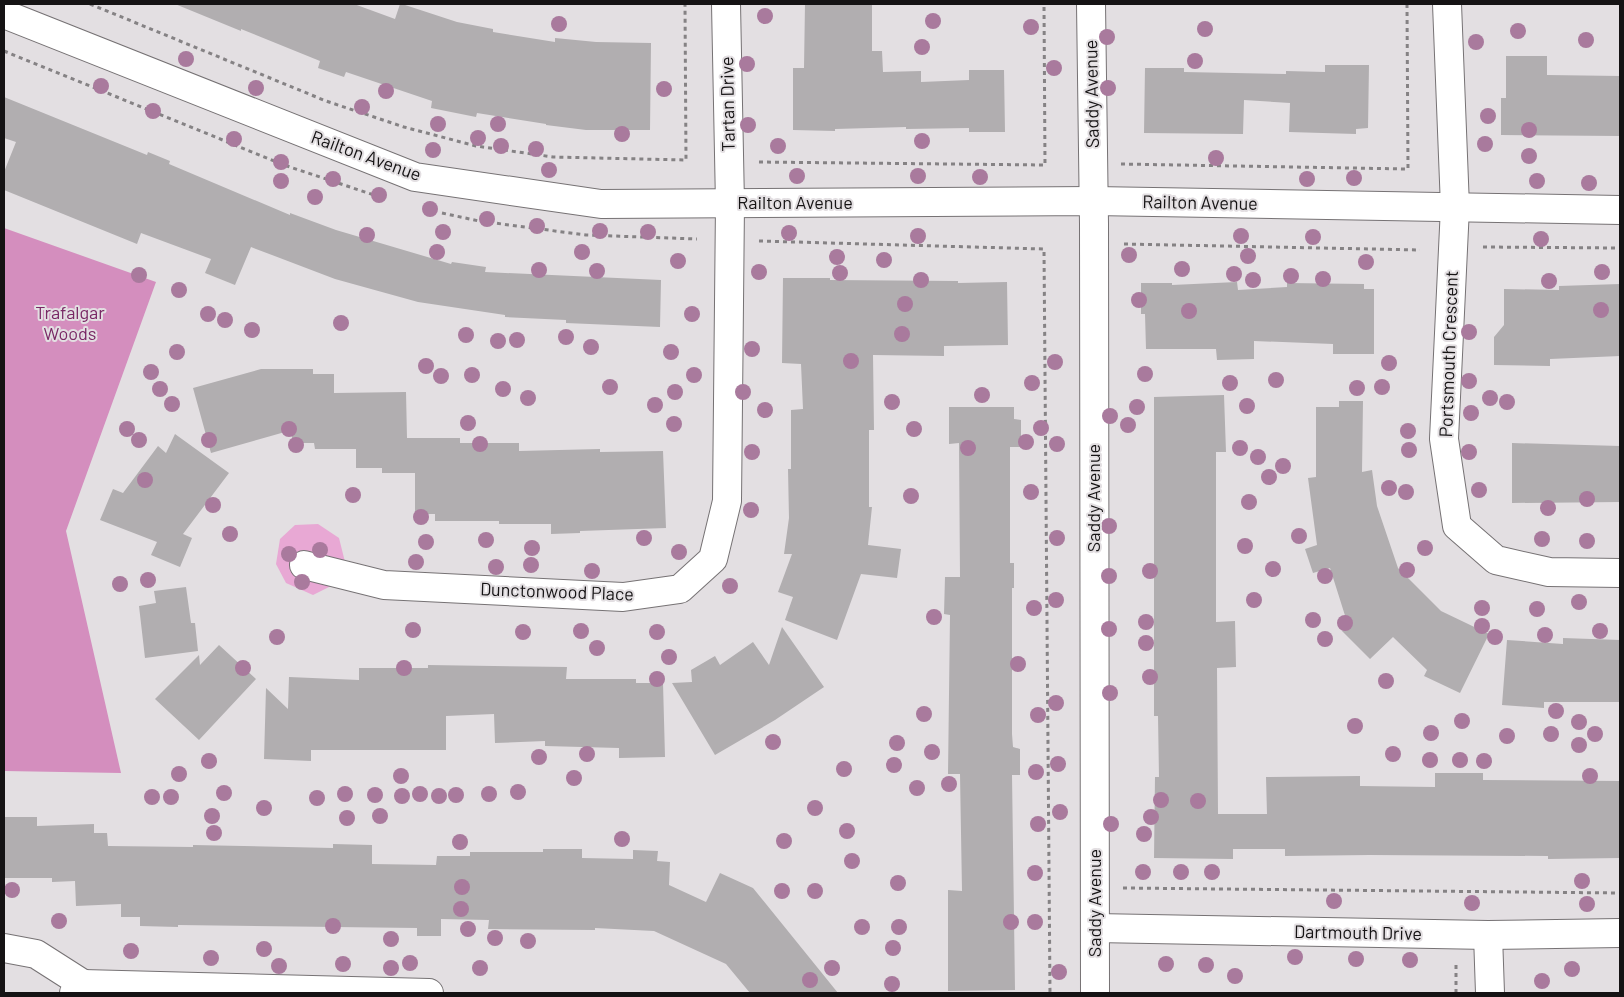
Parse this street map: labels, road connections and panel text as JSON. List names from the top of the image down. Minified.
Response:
{"streets":{"street":["Saddy Avenue","Tartan Drive","Railton Avenue","Portsmouth Crescent","Dunctonwood Place","Dartmouth Drive"]},"crossings":[["Saddy Avenue","Railton Avenue"],["Saddy Avenue","Dartmouth Drive"],["Tartan Drive","Railton Avenue"],["Tartan Drive","Dunctonwood Place"],["Railton Avenue","Portsmouth Crescent"],["Railton Avenue","Dunctonwood Place"]],"parks":["Trafalgar Woods"]}
